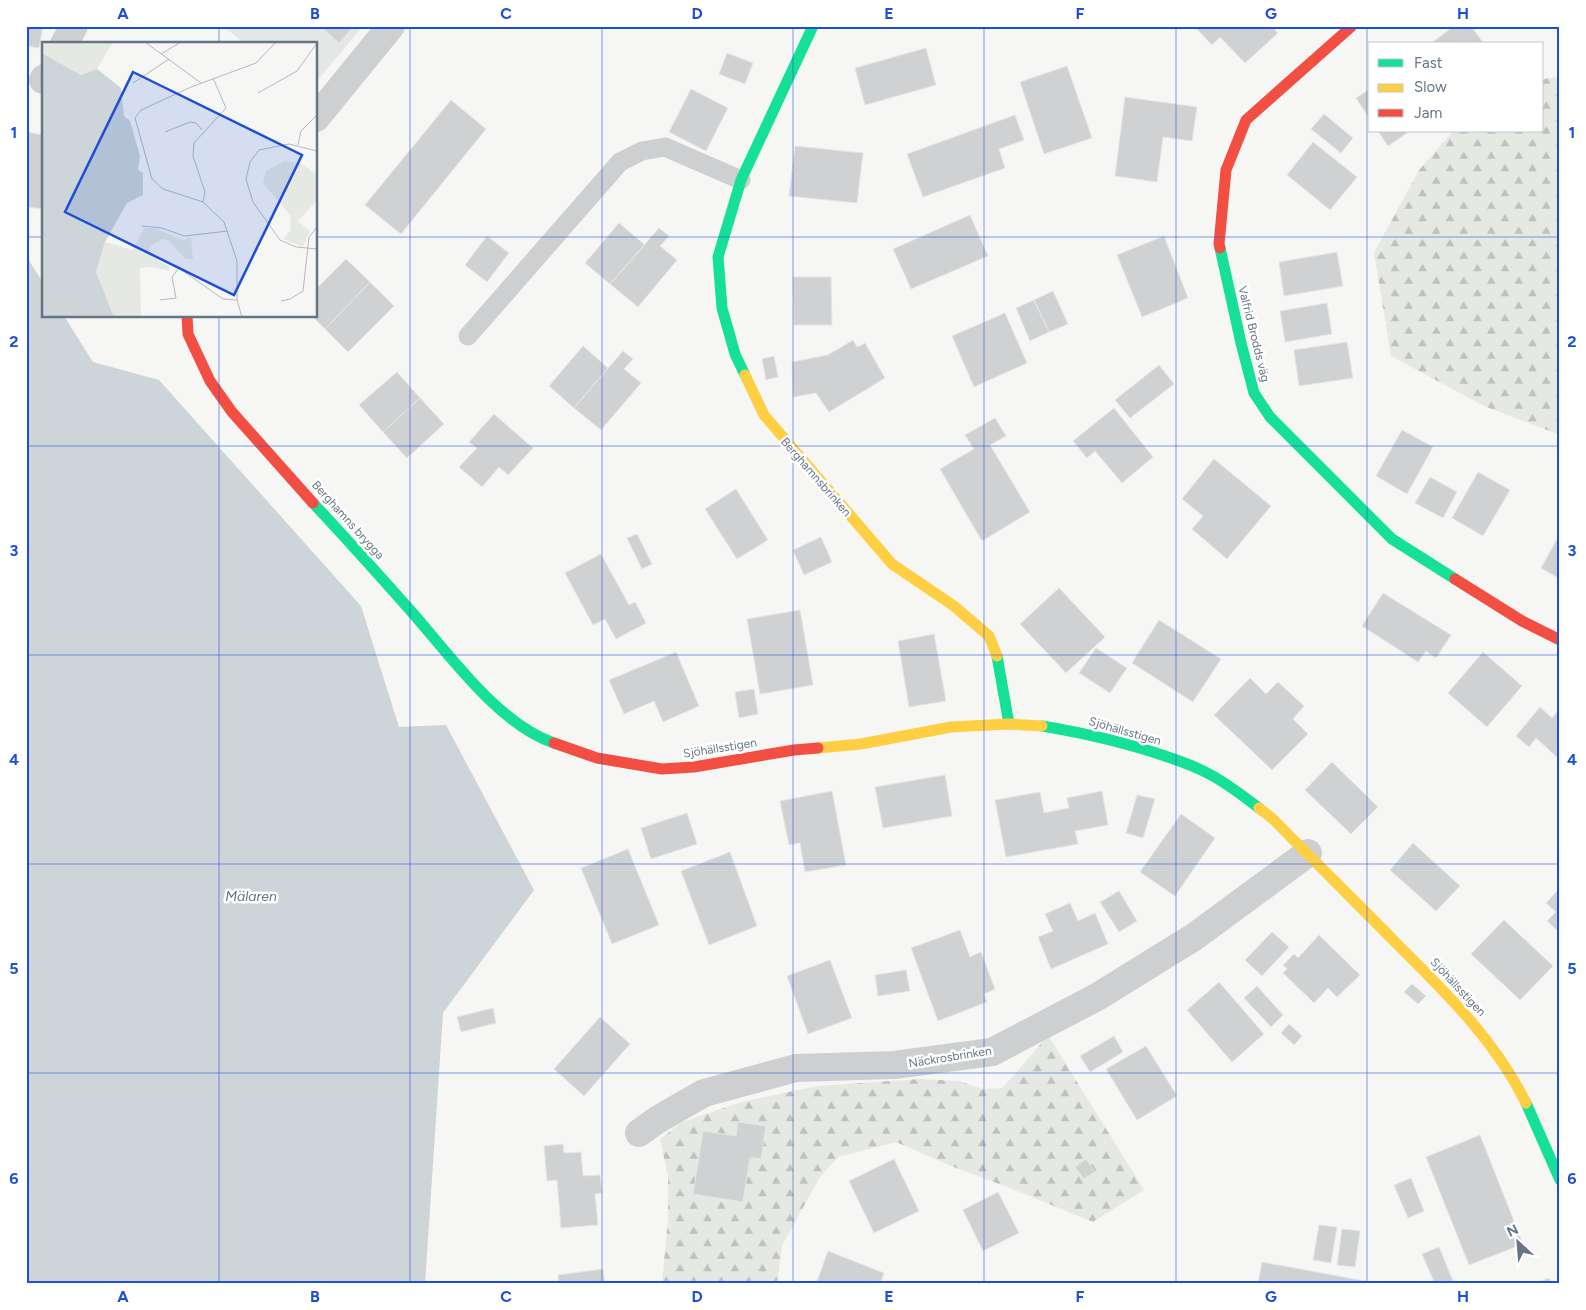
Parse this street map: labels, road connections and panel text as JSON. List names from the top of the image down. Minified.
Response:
{"streets":{"street":["Valfrid Brodds väg","Berghamnsbrinken","Berghamns brygga","Sjöhällsstigen","Näckrosbrinken"]},"crossings":[["Berghamnsbrinken","Sjöhällsstigen"],["Berghamns brygga","Sjöhällsstigen"],["Sjöhällsstigen","Näckrosbrinken"]],"water":["Mälaren"],"legend":["Fast","Slow","Jam"],"north":"top left","grid":{"columns":["A","B","C","D","E","F","G","H"],"rows":["1","2","3","4","5","6"]}}
